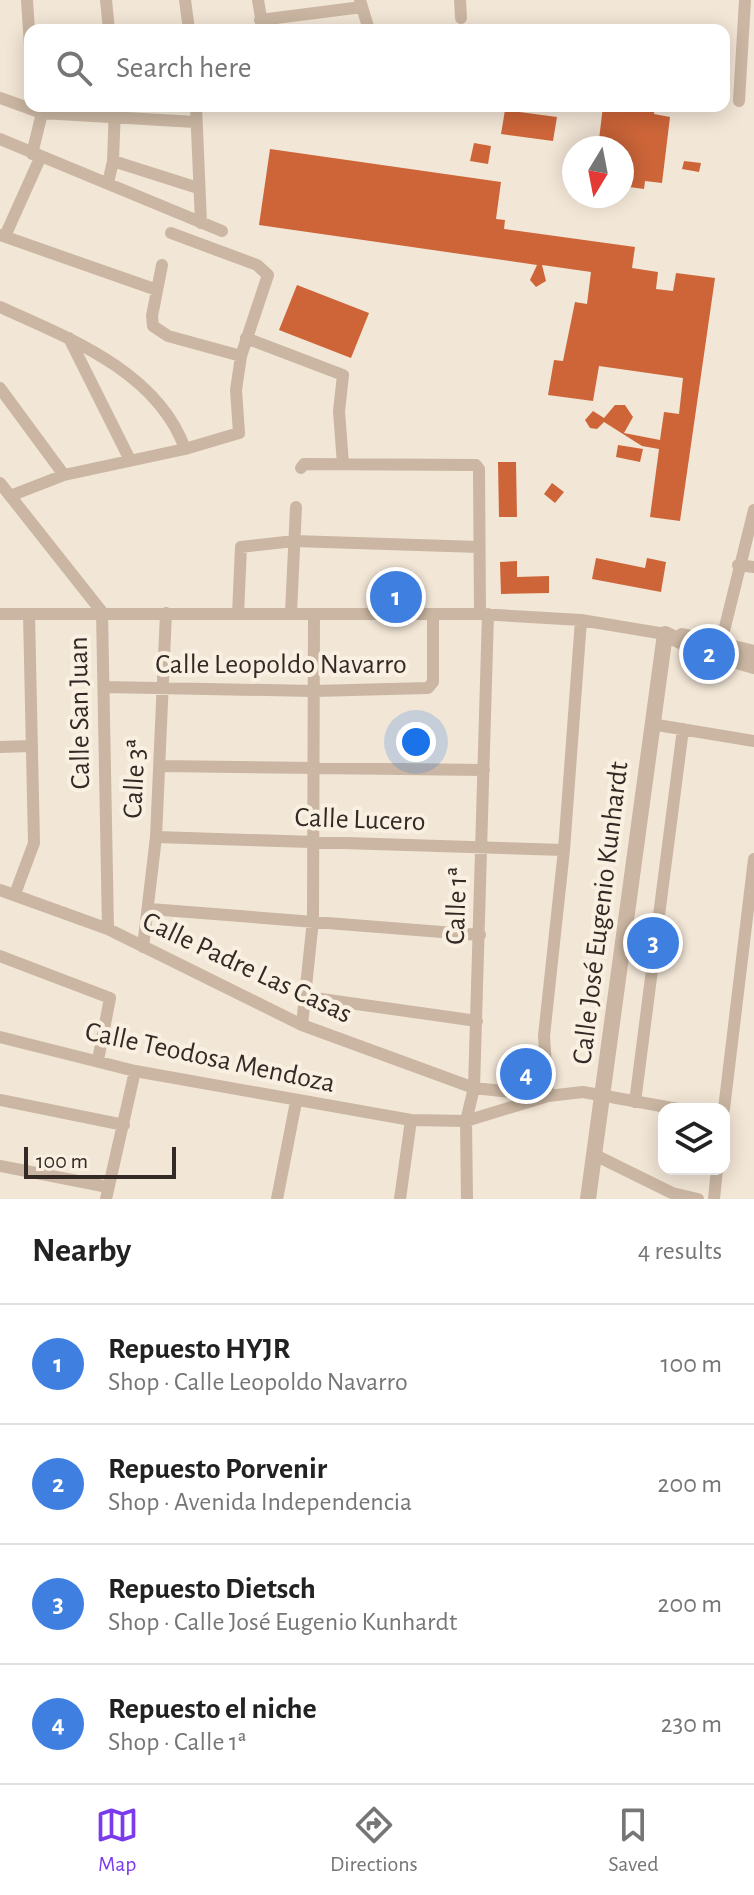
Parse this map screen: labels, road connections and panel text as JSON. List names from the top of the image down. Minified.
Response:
{"streets":{"street":["Calle Leopoldo Navarro","Calle San Juan","Calle 3ª","Calle Lucero","Calle 1ª","Calle José Eugenio Kunhardt","Calle Padre Las Casas","Calle Teodosa Mendoza"]},"crossings":[["Calle Leopoldo Navarro","Calle San Juan"],["Calle Leopoldo Navarro","Calle 3ª"],["Calle San Juan","Calle Padre Las Casas"],["Calle 3ª","Calle Lucero"],["Calle 3ª","Calle Padre Las Casas"],["Calle Lucero","Calle 1ª"],["Calle 1ª","Calle Padre Las Casas"],["Calle 1ª","Calle Teodosa Mendoza"],["Calle Padre Las Casas","Calle Teodosa Mendoza"]],"scale_bar":"100 m","north":"bottom","page":{"search":"Search here","pins":["1","2","3","4"],"scale":"100 m","heading":["Nearby","4 results"],"list":[{"mark":"1","name":"Repuesto HYJR","note":"Shop · Calle Leopoldo Navarro","value":"100 m"},{"mark":"2","name":"Repuesto Porvenir","note":"Shop · Avenida Independencia","value":"200 m"},{"mark":"3","name":"Repuesto Dietsch","note":"Shop · Calle José Eugenio Kunhardt","value":"200 m"},{"mark":"4","name":"Repuesto el niche","note":"Shop · Calle 1ª","value":"230 m"}],"nav":["Map","Directions","Saved"]}}
